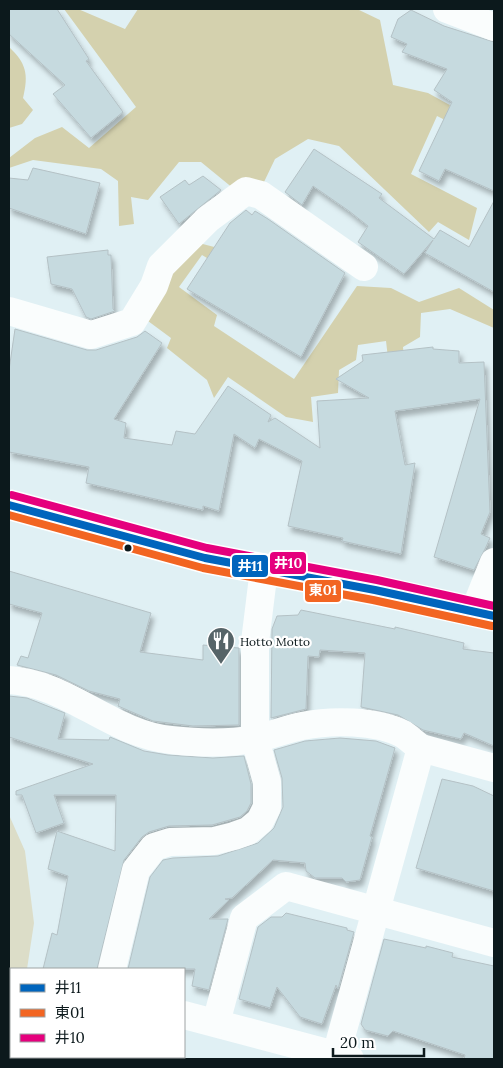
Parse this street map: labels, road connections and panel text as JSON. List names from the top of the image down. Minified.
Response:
{"places":{"restaurant":["Hotto Motto"]},"lines":["transit line 井10","transit line 井11","transit line 東01"],"legend":["井11","東01","井10"],"scale_bar":"20 m"}
